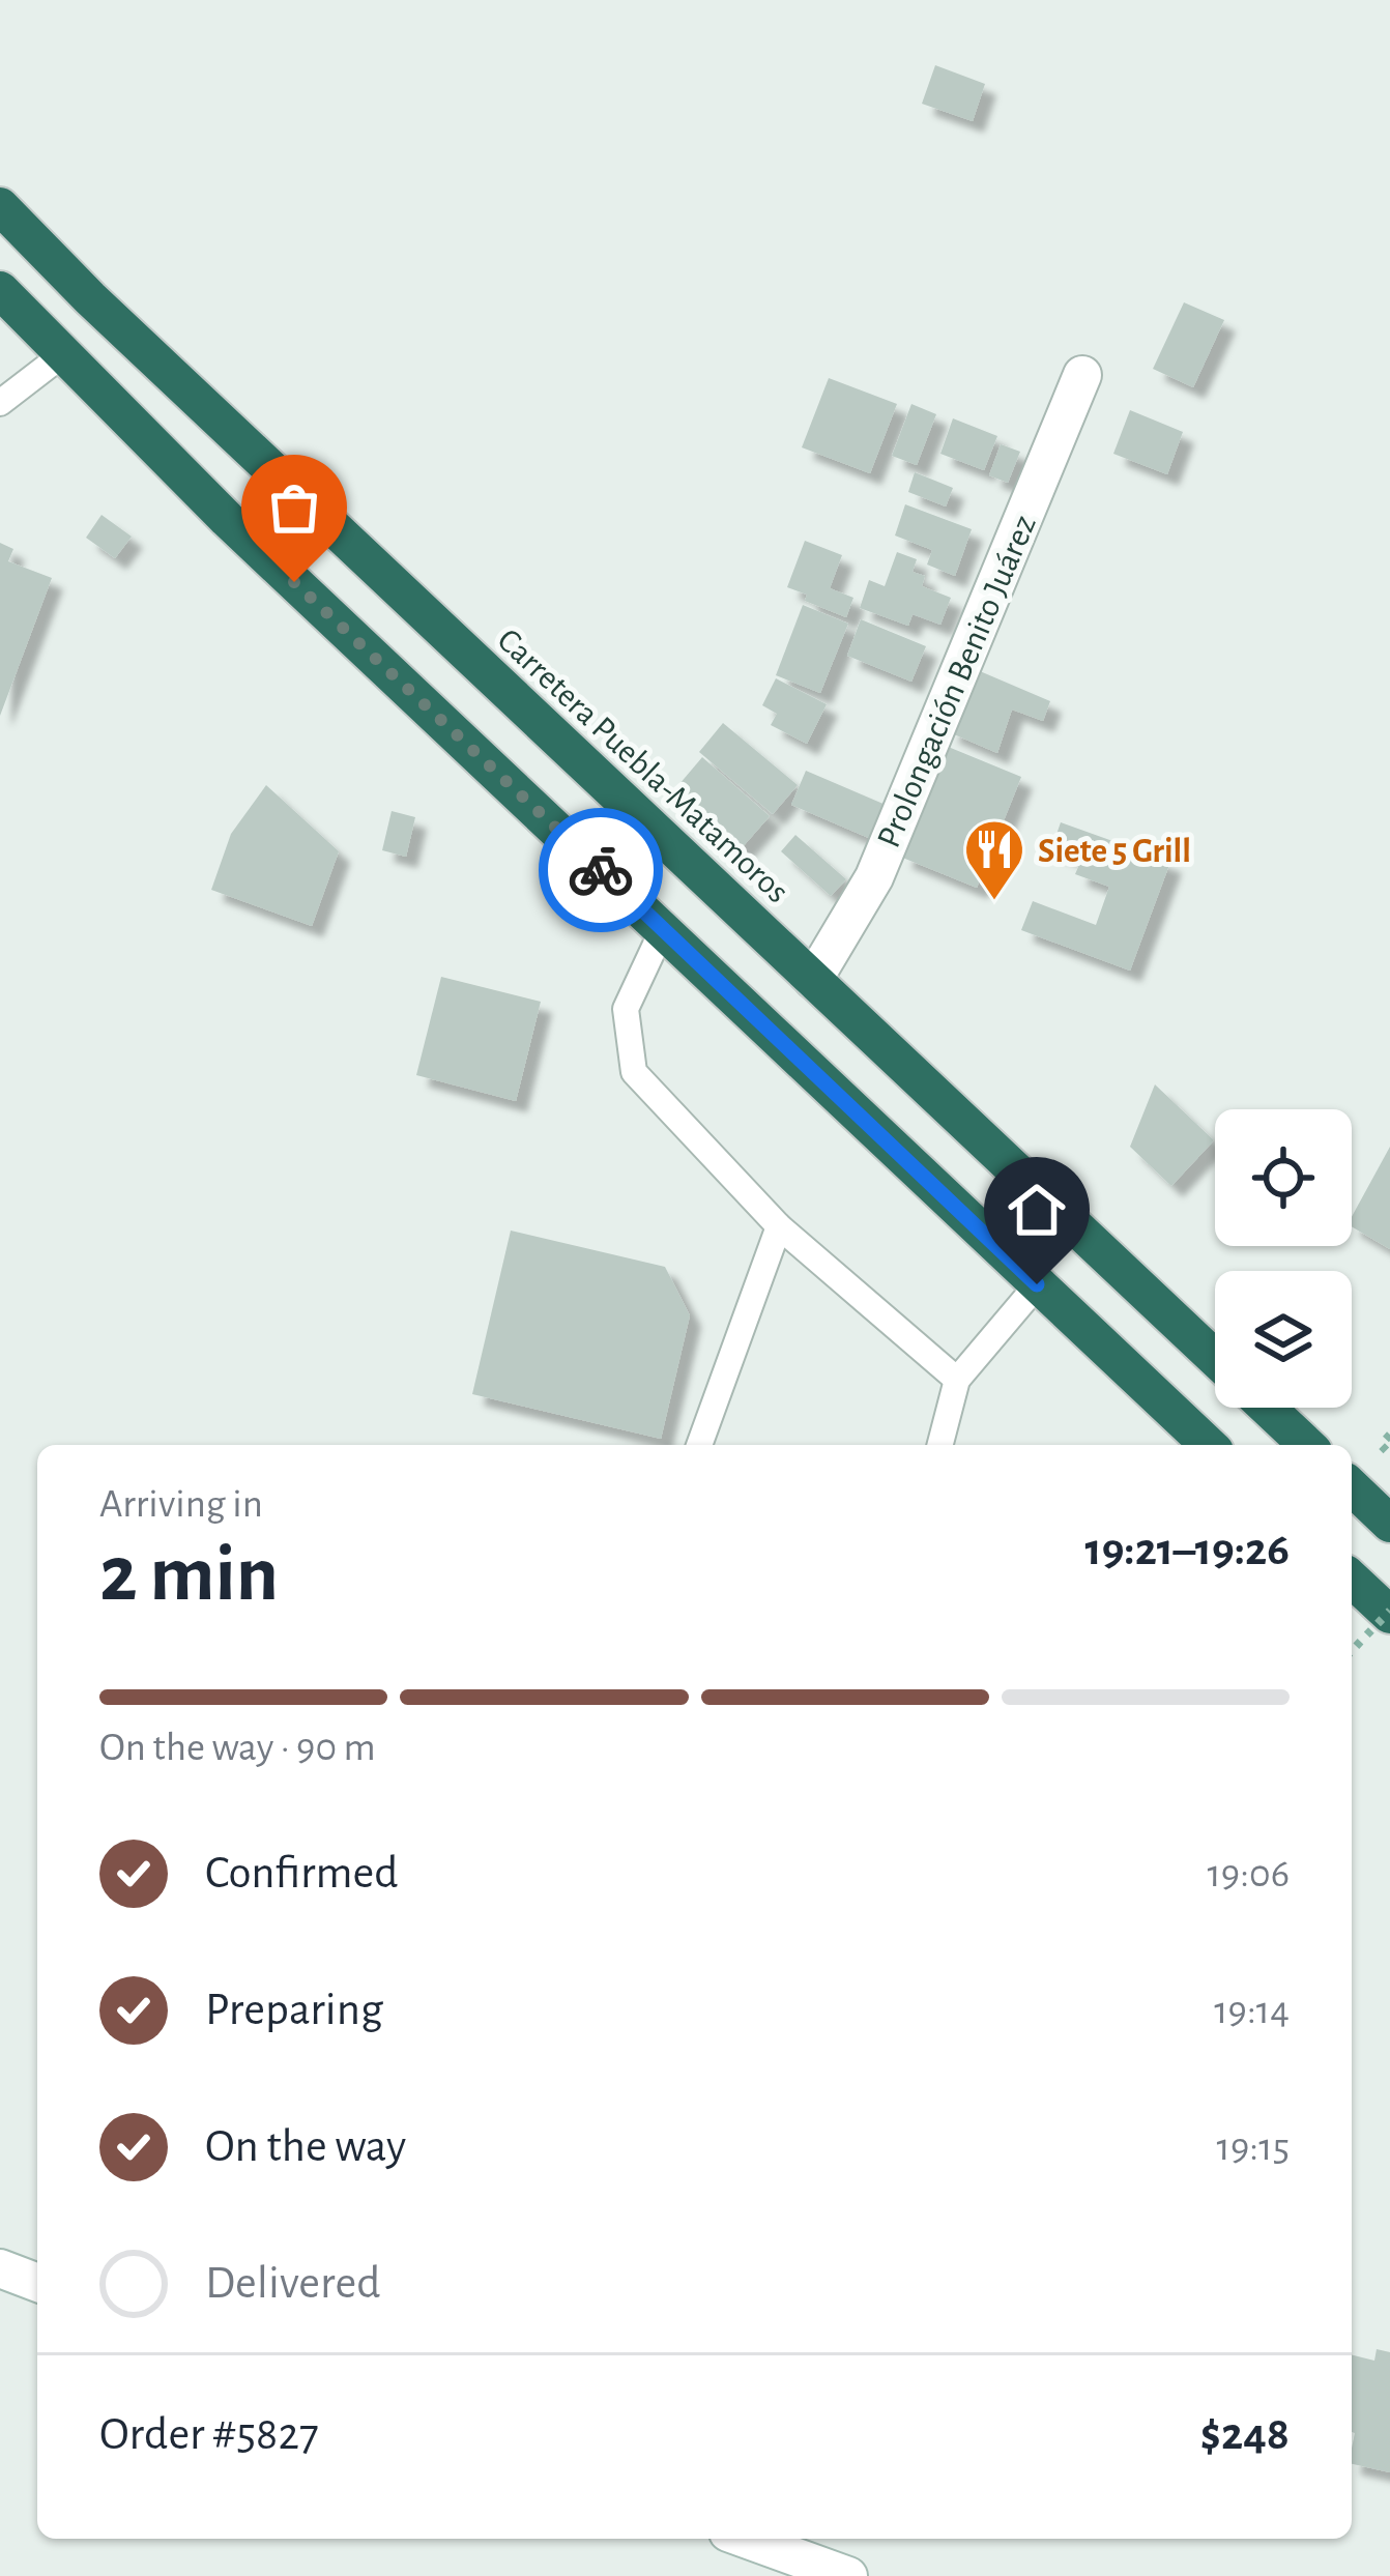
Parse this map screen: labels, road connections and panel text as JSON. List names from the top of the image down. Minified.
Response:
{"streets":{"highway":["Carretera Puebla-Matamoros"],"street":["Prolongación Benito Juárez"]},"crossings":[["Prolongación Benito Juárez","Carretera Puebla-Matamoros"]],"places":{"restaurant":["Siete 5 Grill"]},"page":{"heading":["2 min","Arriving in","19:21–19:26"],"panel":["Order #5827","$248"],"bar":"On the way · 90 m","list":[["Confirmed","19:06"],["Preparing","19:14"],["On the way","19:15"],"Delivered"]}}
